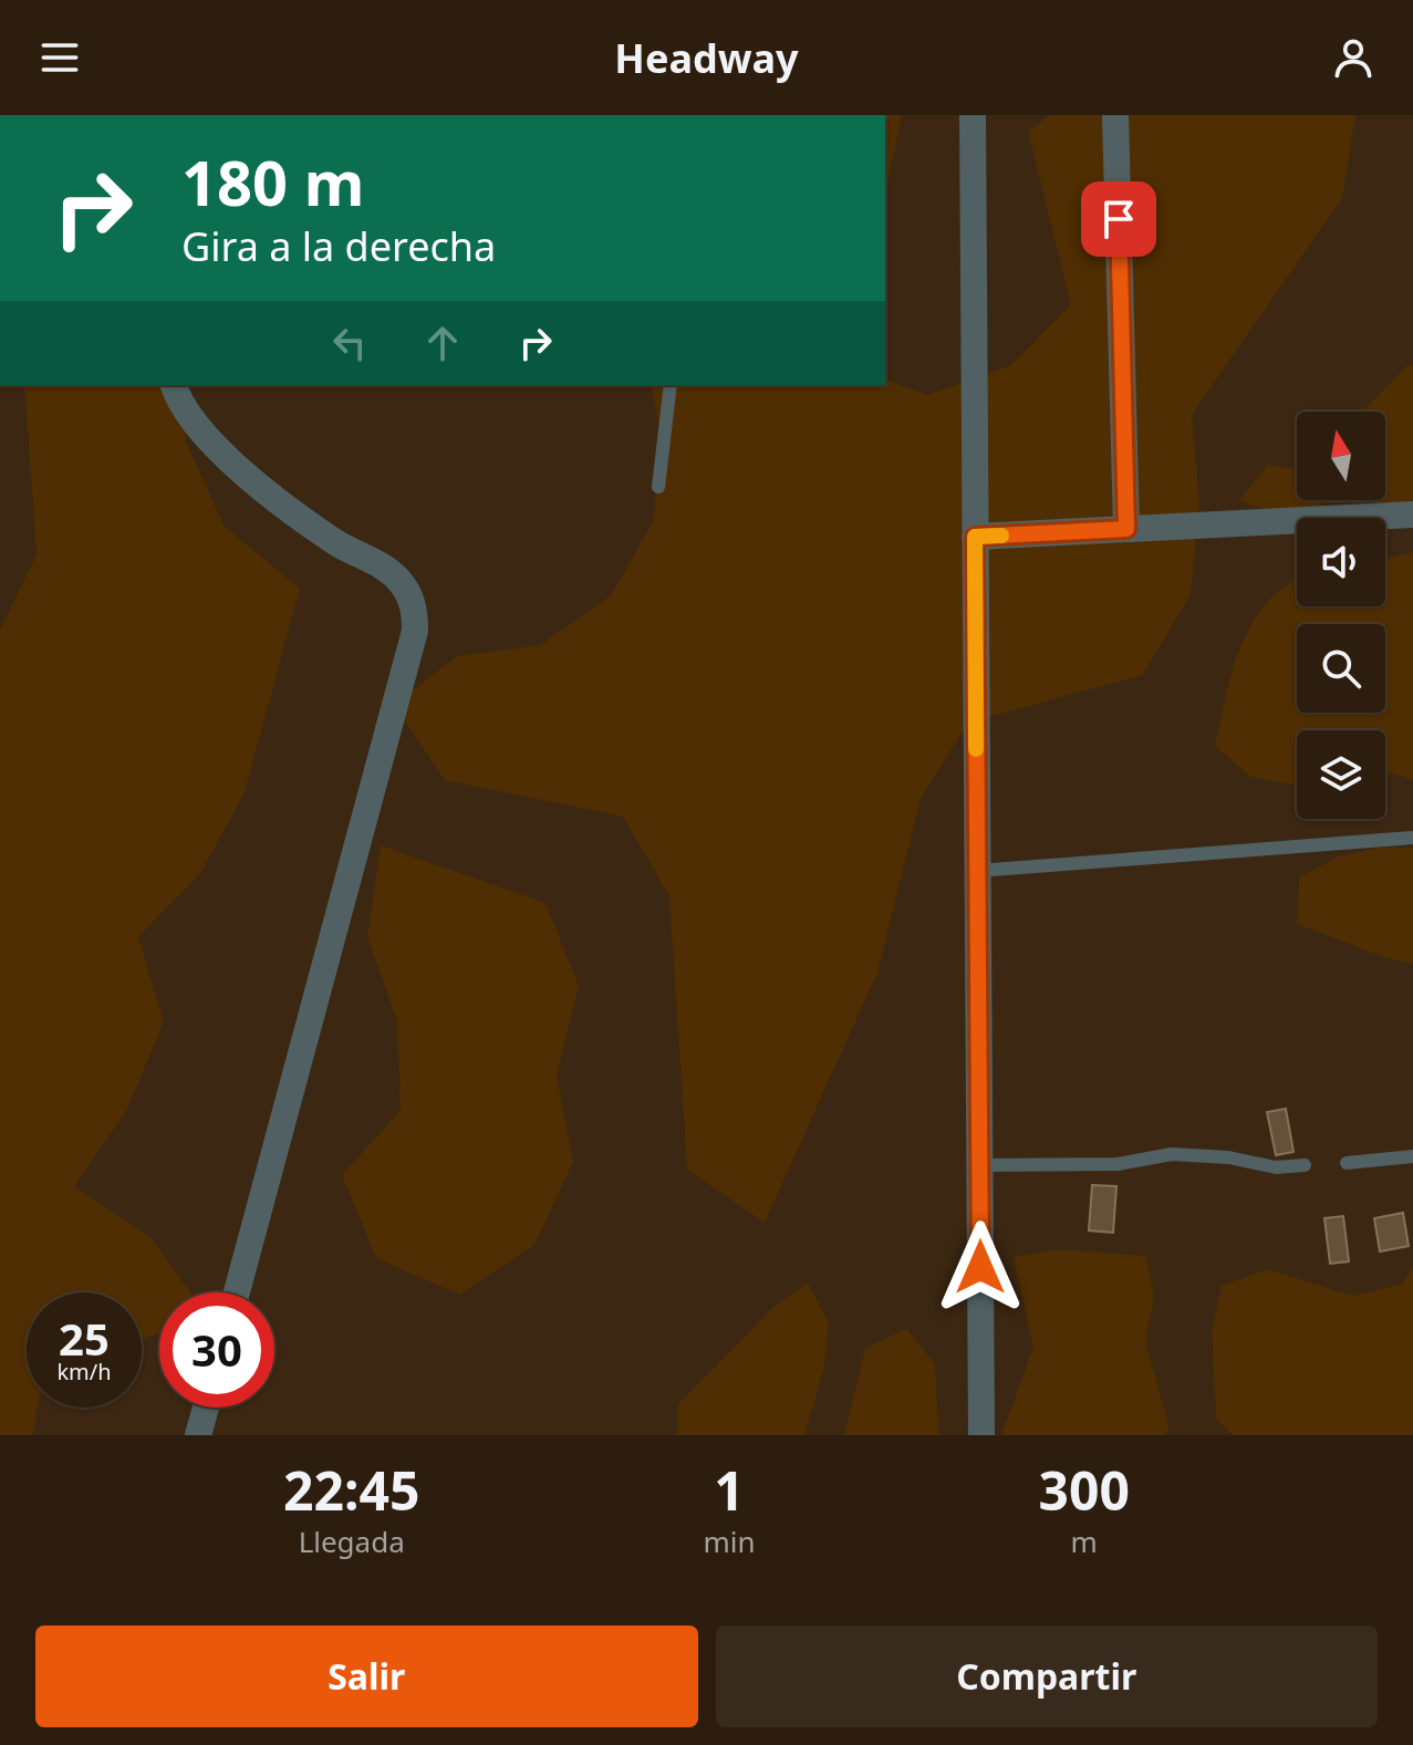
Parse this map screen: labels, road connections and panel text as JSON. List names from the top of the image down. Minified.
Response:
{"north":"top","page":{"header":"Headway","turn":["180 m","Gira a la derecha"],"speed":"25 km/h","limit":"30","eta":["22:45","Llegada","1","min","300","m"],"buttons":["Salir","Compartir"]}}
